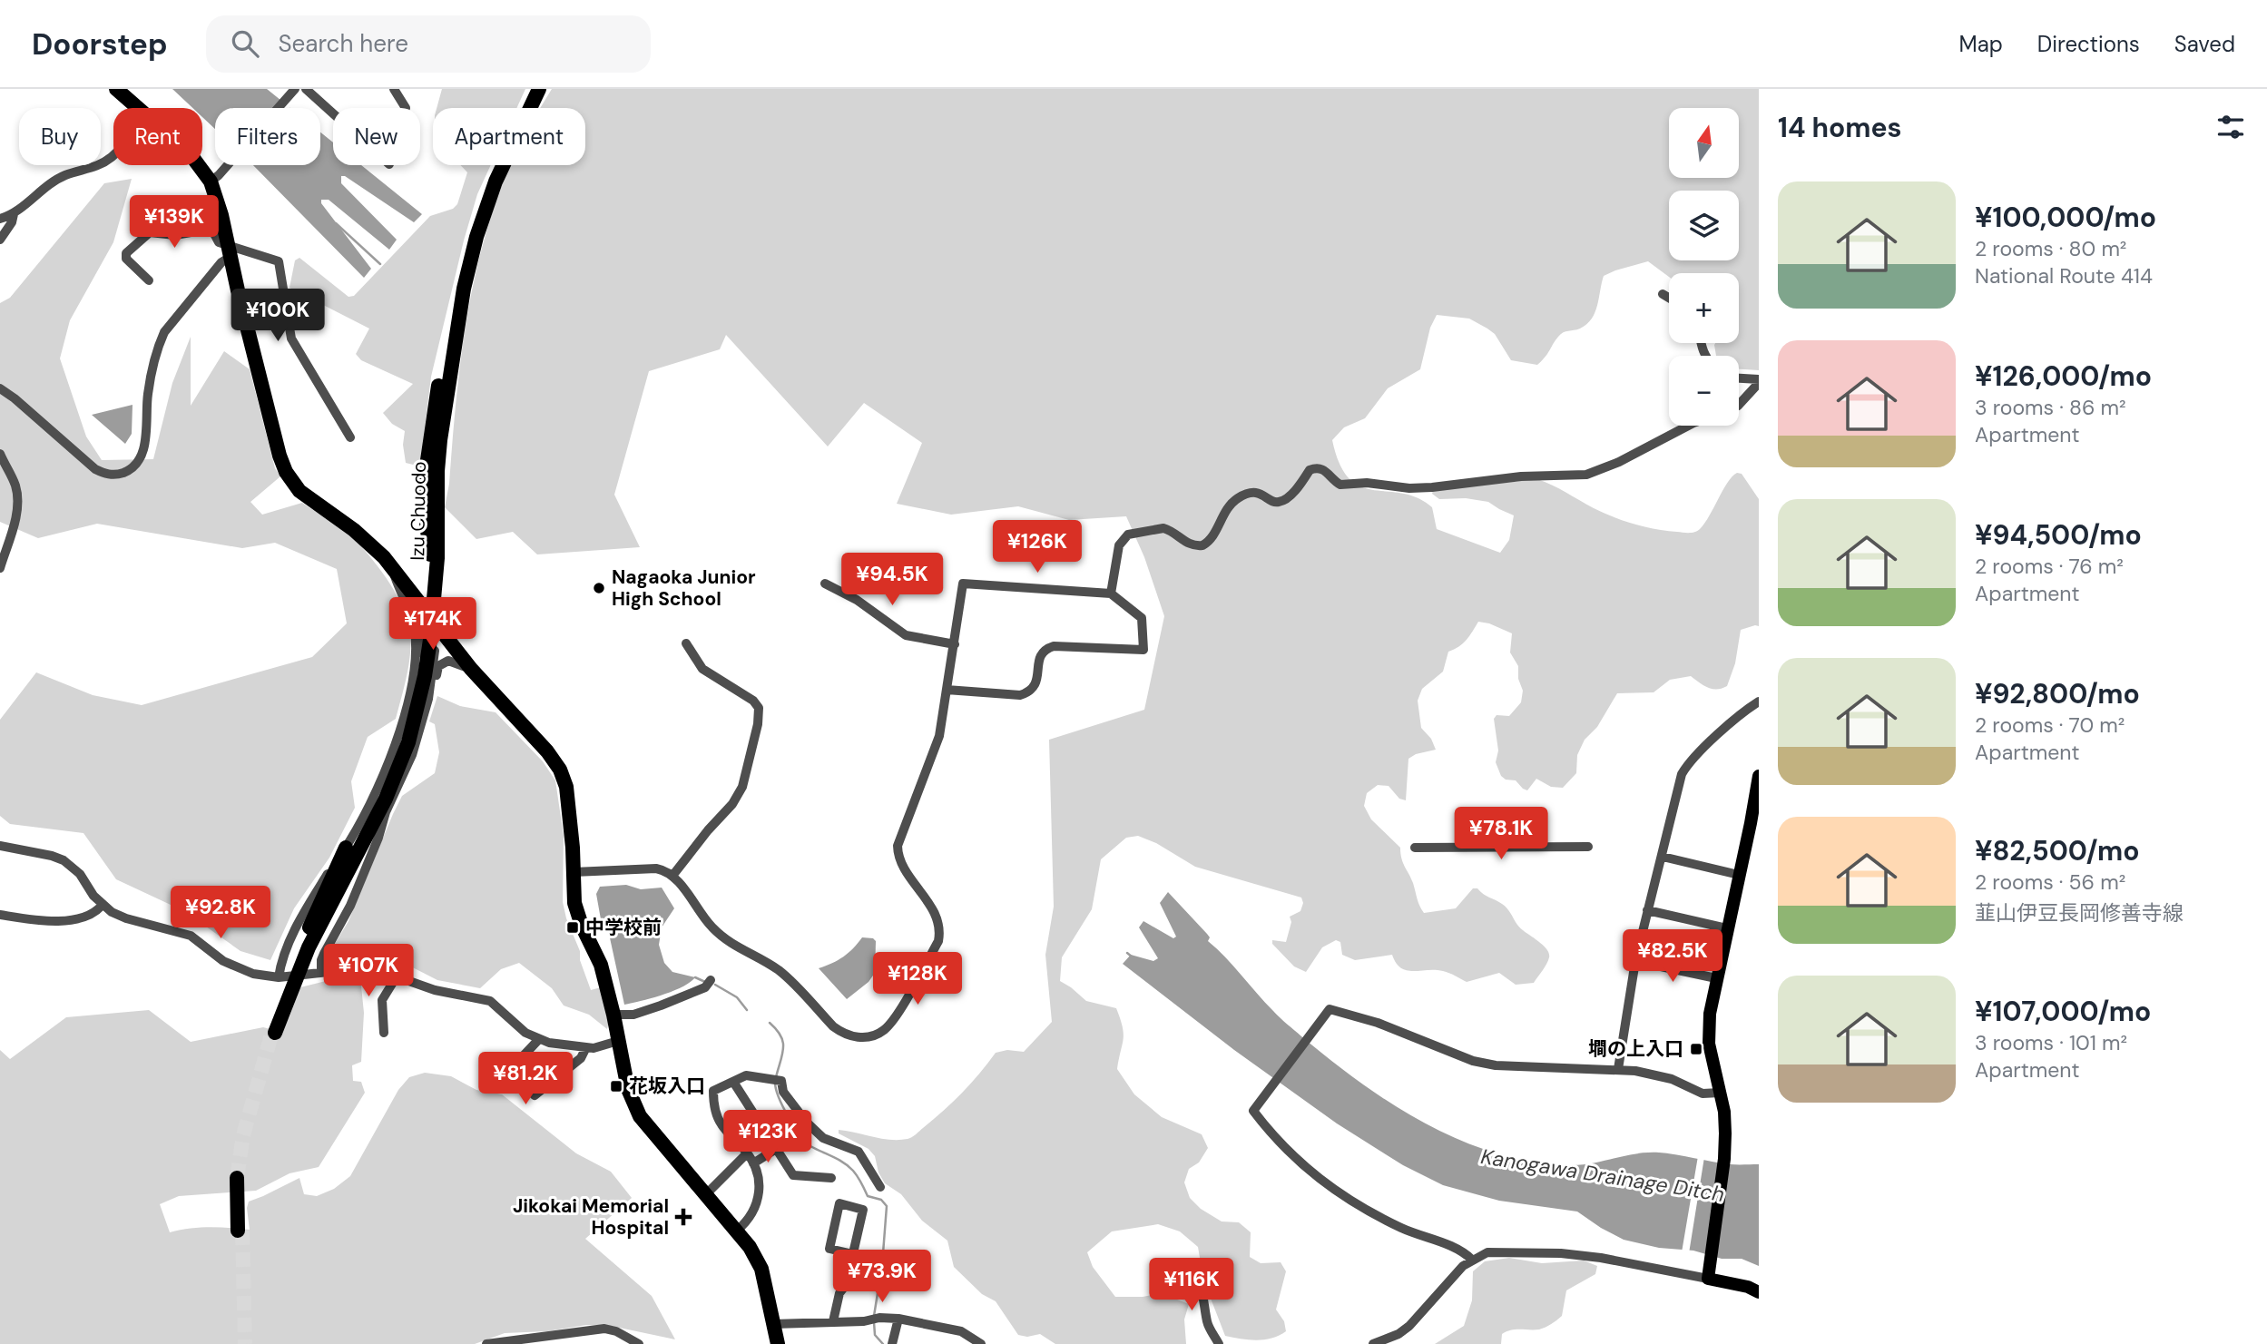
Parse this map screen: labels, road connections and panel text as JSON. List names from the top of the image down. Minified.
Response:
{"streets":{"highway":["Izu Chuodo"]},"water":["Kanogawa Drainage Ditch"],"places":{"other":["Nagaoka Junior High School"],"transit":["中学校前","墹の上入口","花坂入口"],"health":["Jikokai Memorial Hospital"]},"north":"top","page":{"header":"Doorstep","search":"Search here","nav":["Map","Directions","Saved"],"heading":"14 homes","map_buttons":["+","−"],"chip":["Buy","Rent","Filters","New","Apartment"],"list":[{"name":"¥100,000/mo","note":"2 rooms · 80 m² · National Route 414"},{"name":"¥126,000/mo","note":"3 rooms · 86 m² · Apartment"},{"name":"¥94,500/mo","note":"2 rooms · 76 m² · Apartment"},{"name":"¥92,800/mo","note":"2 rooms · 70 m² · Apartment"},{"name":"¥82,500/mo","note":"2 rooms · 56 m² · 韮山伊豆長岡修善寺線"},{"name":"¥107,000/mo","note":"3 rooms · 101 m² · Apartment"}],"price":["¥139K","¥100K","¥126K","¥94.5K","¥174K","¥78.1K","¥92.8K","¥82.5K","¥107K","¥128K","¥81.2K","¥123K","¥73.9K","¥116K"]}}
